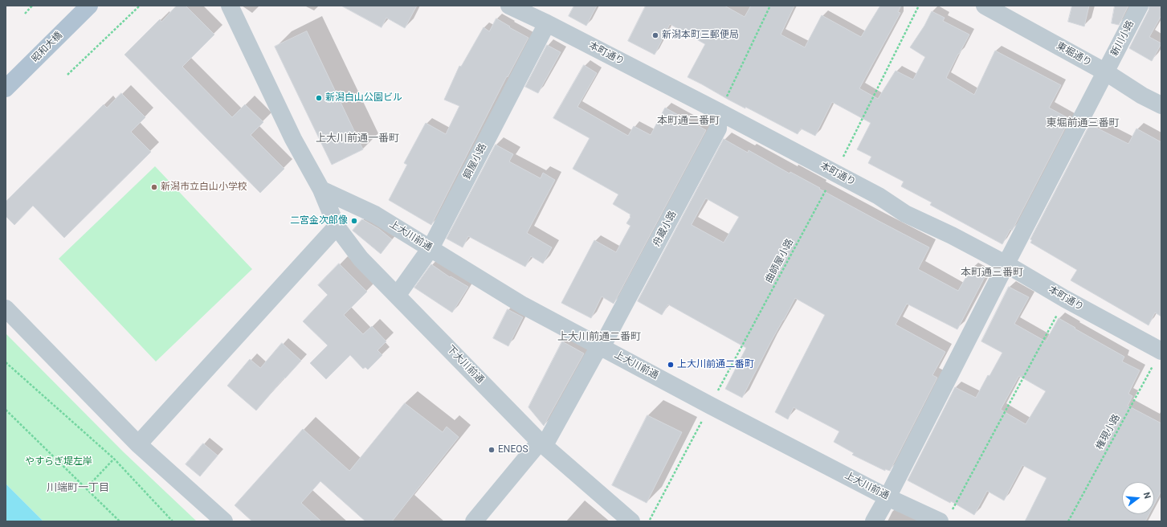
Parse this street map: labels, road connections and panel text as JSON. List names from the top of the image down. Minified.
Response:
{"streets":{"main road":["昭和大橋"],"street":["新川小路","本町通り","東堀通り","銅屋小路","舟蔵小路","上大川前通","下大川前通"],"path":["曲師屋小路","権現小路"]},"crossings":[["新川小路","本町通り"],["新川小路","東堀通り"],["新川小路","上大川前通"],["本町通り","銅屋小路"],["本町通り","舟蔵小路"],["本町通り","曲師屋小路"],["本町通り","権現小路"],["銅屋小路","上大川前通"],["銅屋小路","下大川前通"],["舟蔵小路","上大川前通"],["舟蔵小路","下大川前通"],["上大川前通","曲師屋小路"],["上大川前通","下大川前通"]],"districts":["本町通二番町","東堀前通三番町","上大川前通一番町","本町通三番町","上大川前通二番町","川端町一丁目"],"parks":["やすらぎ堤左岸"],"places":["新潟本町三郵便局","新潟白山公園ビル","新潟市立白山小学校","二宮金次郎像","上大川前通二番町","ENEOS"],"north":"right"}
